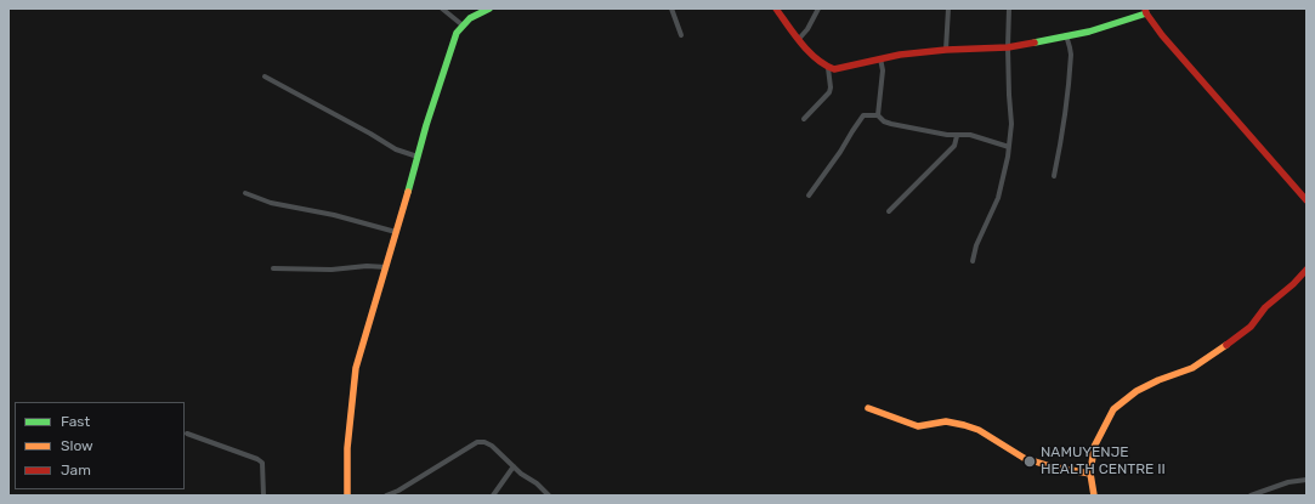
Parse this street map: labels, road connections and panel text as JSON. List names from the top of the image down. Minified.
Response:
{"places":["NAMUYENJE HEALTH CENTRE II"],"legend":["Fast","Slow","Jam"]}
